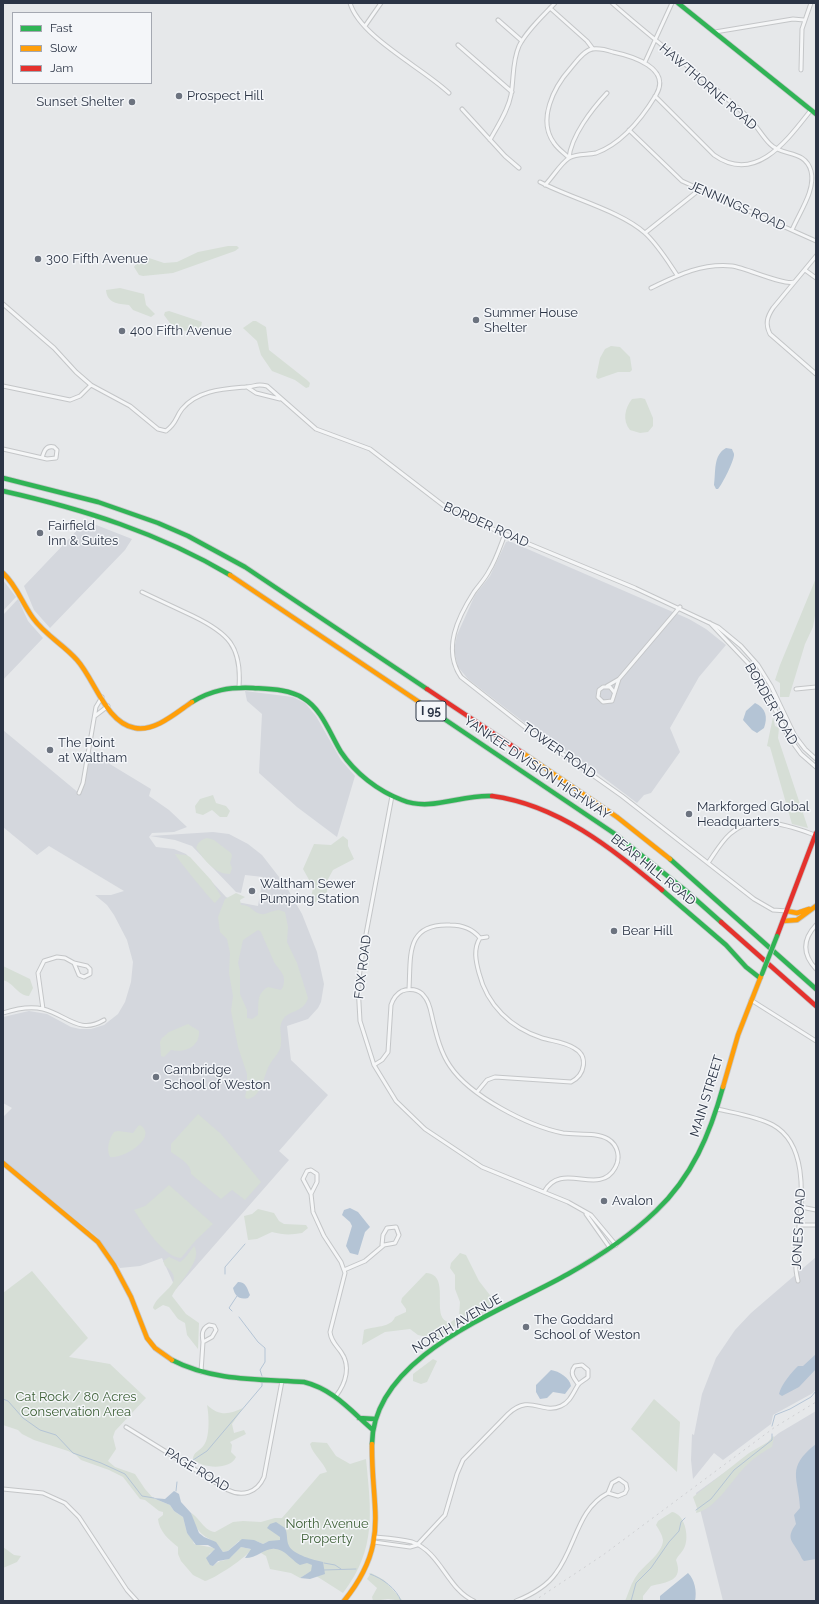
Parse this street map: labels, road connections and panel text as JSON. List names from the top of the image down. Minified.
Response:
{"streets":{"main road":["I 95","YANKEE DIVISION HIGHWAY","BEAR HILL ROAD","MAIN STREET","NORTH AVENUE"],"street":["HAWTHORNE ROAD","JENNINGS ROAD","BORDER ROAD","TOWER ROAD","FOX ROAD","JONES ROAD","PAGE ROAD"]},"crossings":[["HAWTHORNE ROAD","JENNINGS ROAD"],["BORDER ROAD","TOWER ROAD"],["TOWER ROAD","MAIN STREET"],["BEAR HILL ROAD","FOX ROAD"],["BEAR HILL ROAD","MAIN STREET"],["FOX ROAD","MAIN STREET"],["MAIN STREET","JONES ROAD"],["MAIN STREET","NORTH AVENUE"]],"parks":["Cat Rock / 80 Acres Conservation Area","North Avenue Property"],"places":["Prospect Hill","Sunset Shelter","300 Fifth Avenue","Summer House Shelter","400 Fifth Avenue","Fairfield Inn & Suites","The Point at Waltham","Markforged Global Headquarters","Waltham Sewer Pumping Station","Bear Hill","Cambridge School of Weston","Avalon","The Goddard School of Weston"],"legend":["Fast","Slow","Jam"]}
